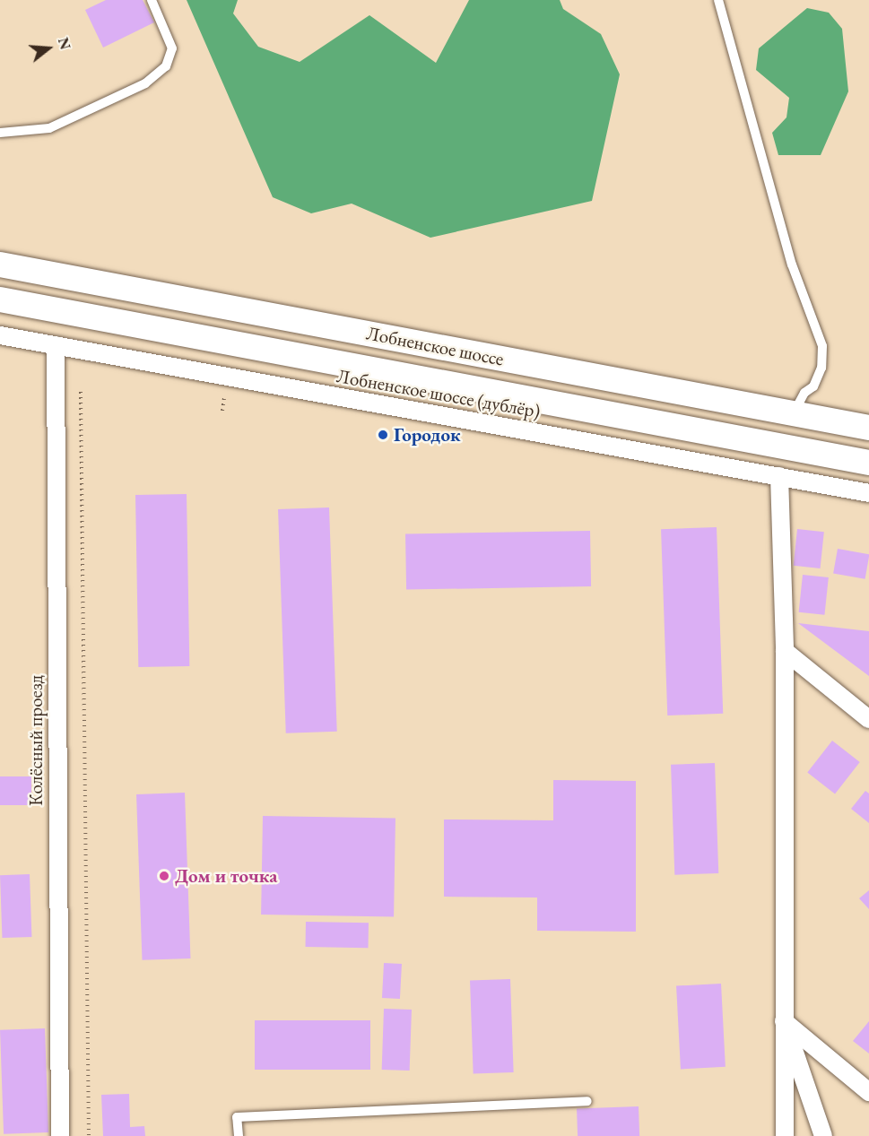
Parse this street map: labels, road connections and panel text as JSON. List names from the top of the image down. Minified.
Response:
{"streets":{"main road":["Лобненское шоссе"],"street":["Лобненское шоссе (дублёр)","Колёсный проезд"]},"crossings":[["Лобненское шоссе (дублёр)","Колёсный проезд"]],"places":["Городок","Дом и точка"],"north":"right"}
